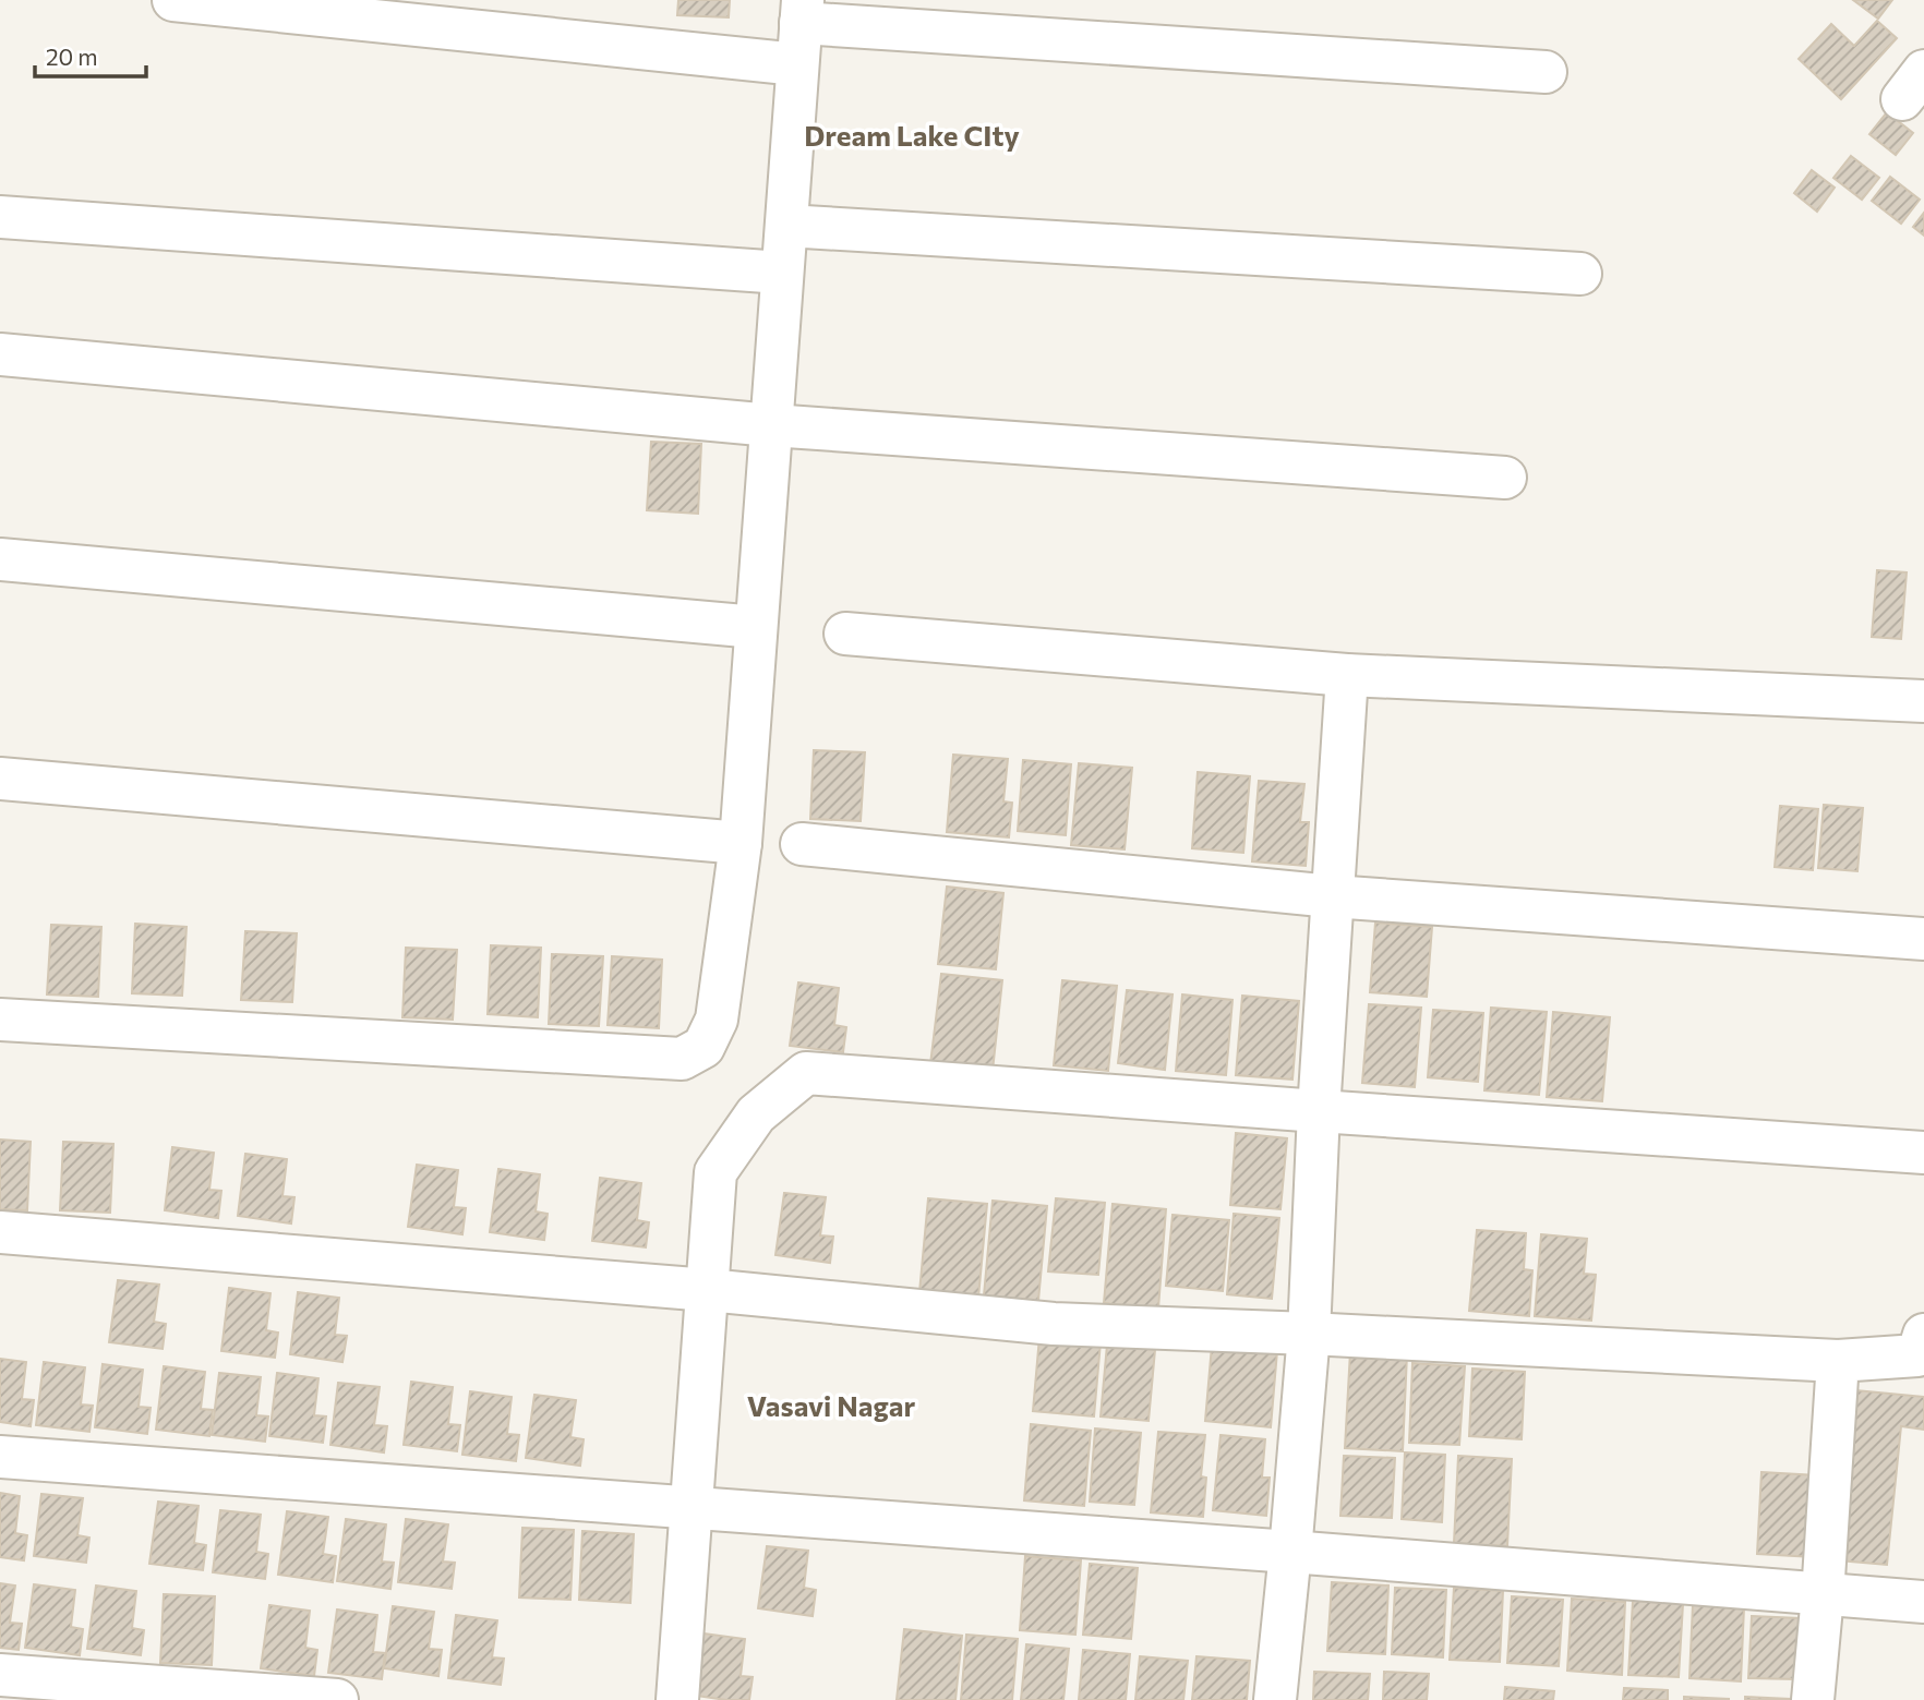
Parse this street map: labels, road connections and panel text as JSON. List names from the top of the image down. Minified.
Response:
{"districts":["Dream Lake CIty","Vasavi Nagar"],"scale_bar":"20 m"}
